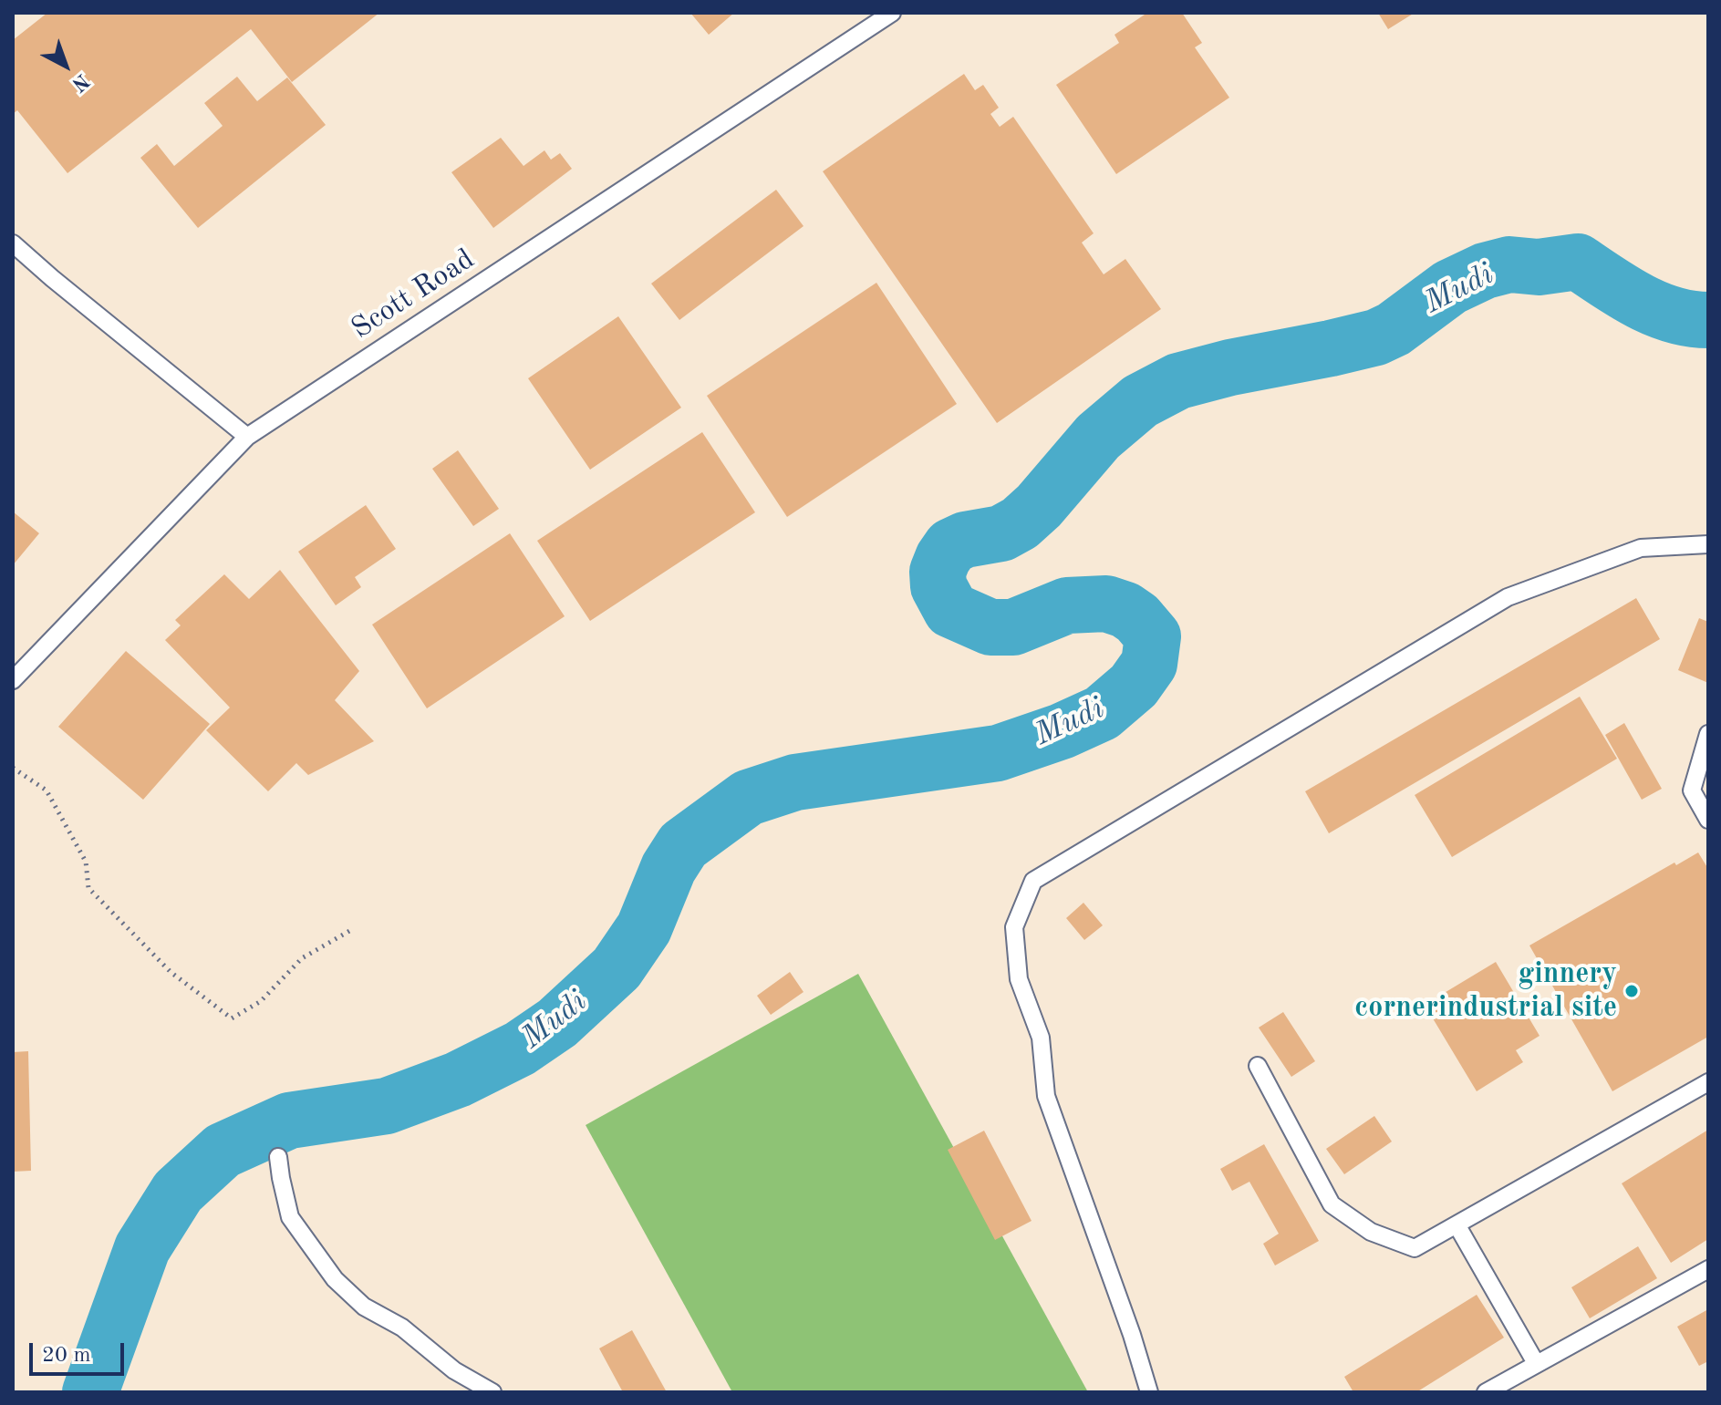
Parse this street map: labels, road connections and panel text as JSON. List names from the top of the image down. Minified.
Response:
{"streets":{"lane":["Scott Road"]},"water":["Mudi"],"places":["ginnery cornerindustrial site"],"scale_bar":"20 m","north":"bottom right"}
